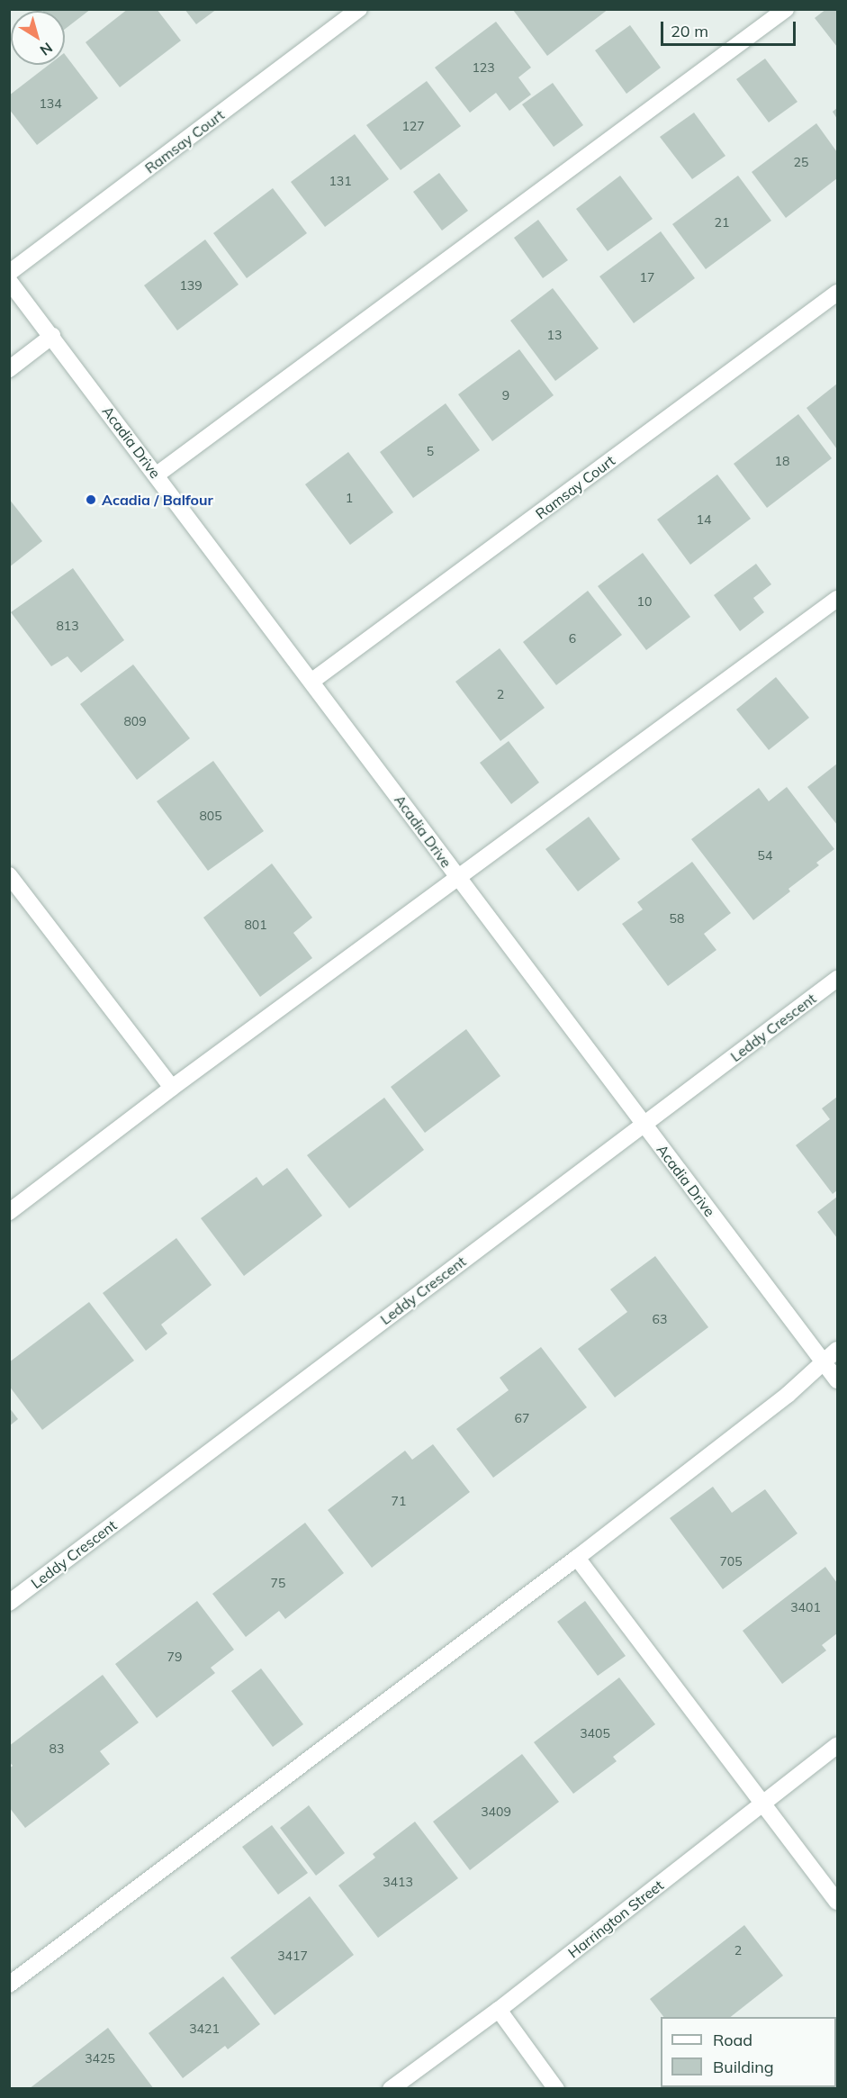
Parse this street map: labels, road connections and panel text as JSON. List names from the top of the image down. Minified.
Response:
{"streets":{"street":["Ramsay Court","Acadia Drive","Leddy Crescent","Harrington Street"]},"crossings":[["Ramsay Court","Acadia Drive"],["Acadia Drive","Leddy Crescent"]],"places":["Acadia / Balfour"],"house_numbers":["123","134","127","25","131","21","17","139","13","9","5","18","1","14","10","813","6","2","809","805","54","58","801","63","67","71","705","75","3401","79","3405","83","3409","3413","2","3417","3421","3425"],"legend":["Road","Building"],"scale_bar":"20 m","north":"bottom right"}
